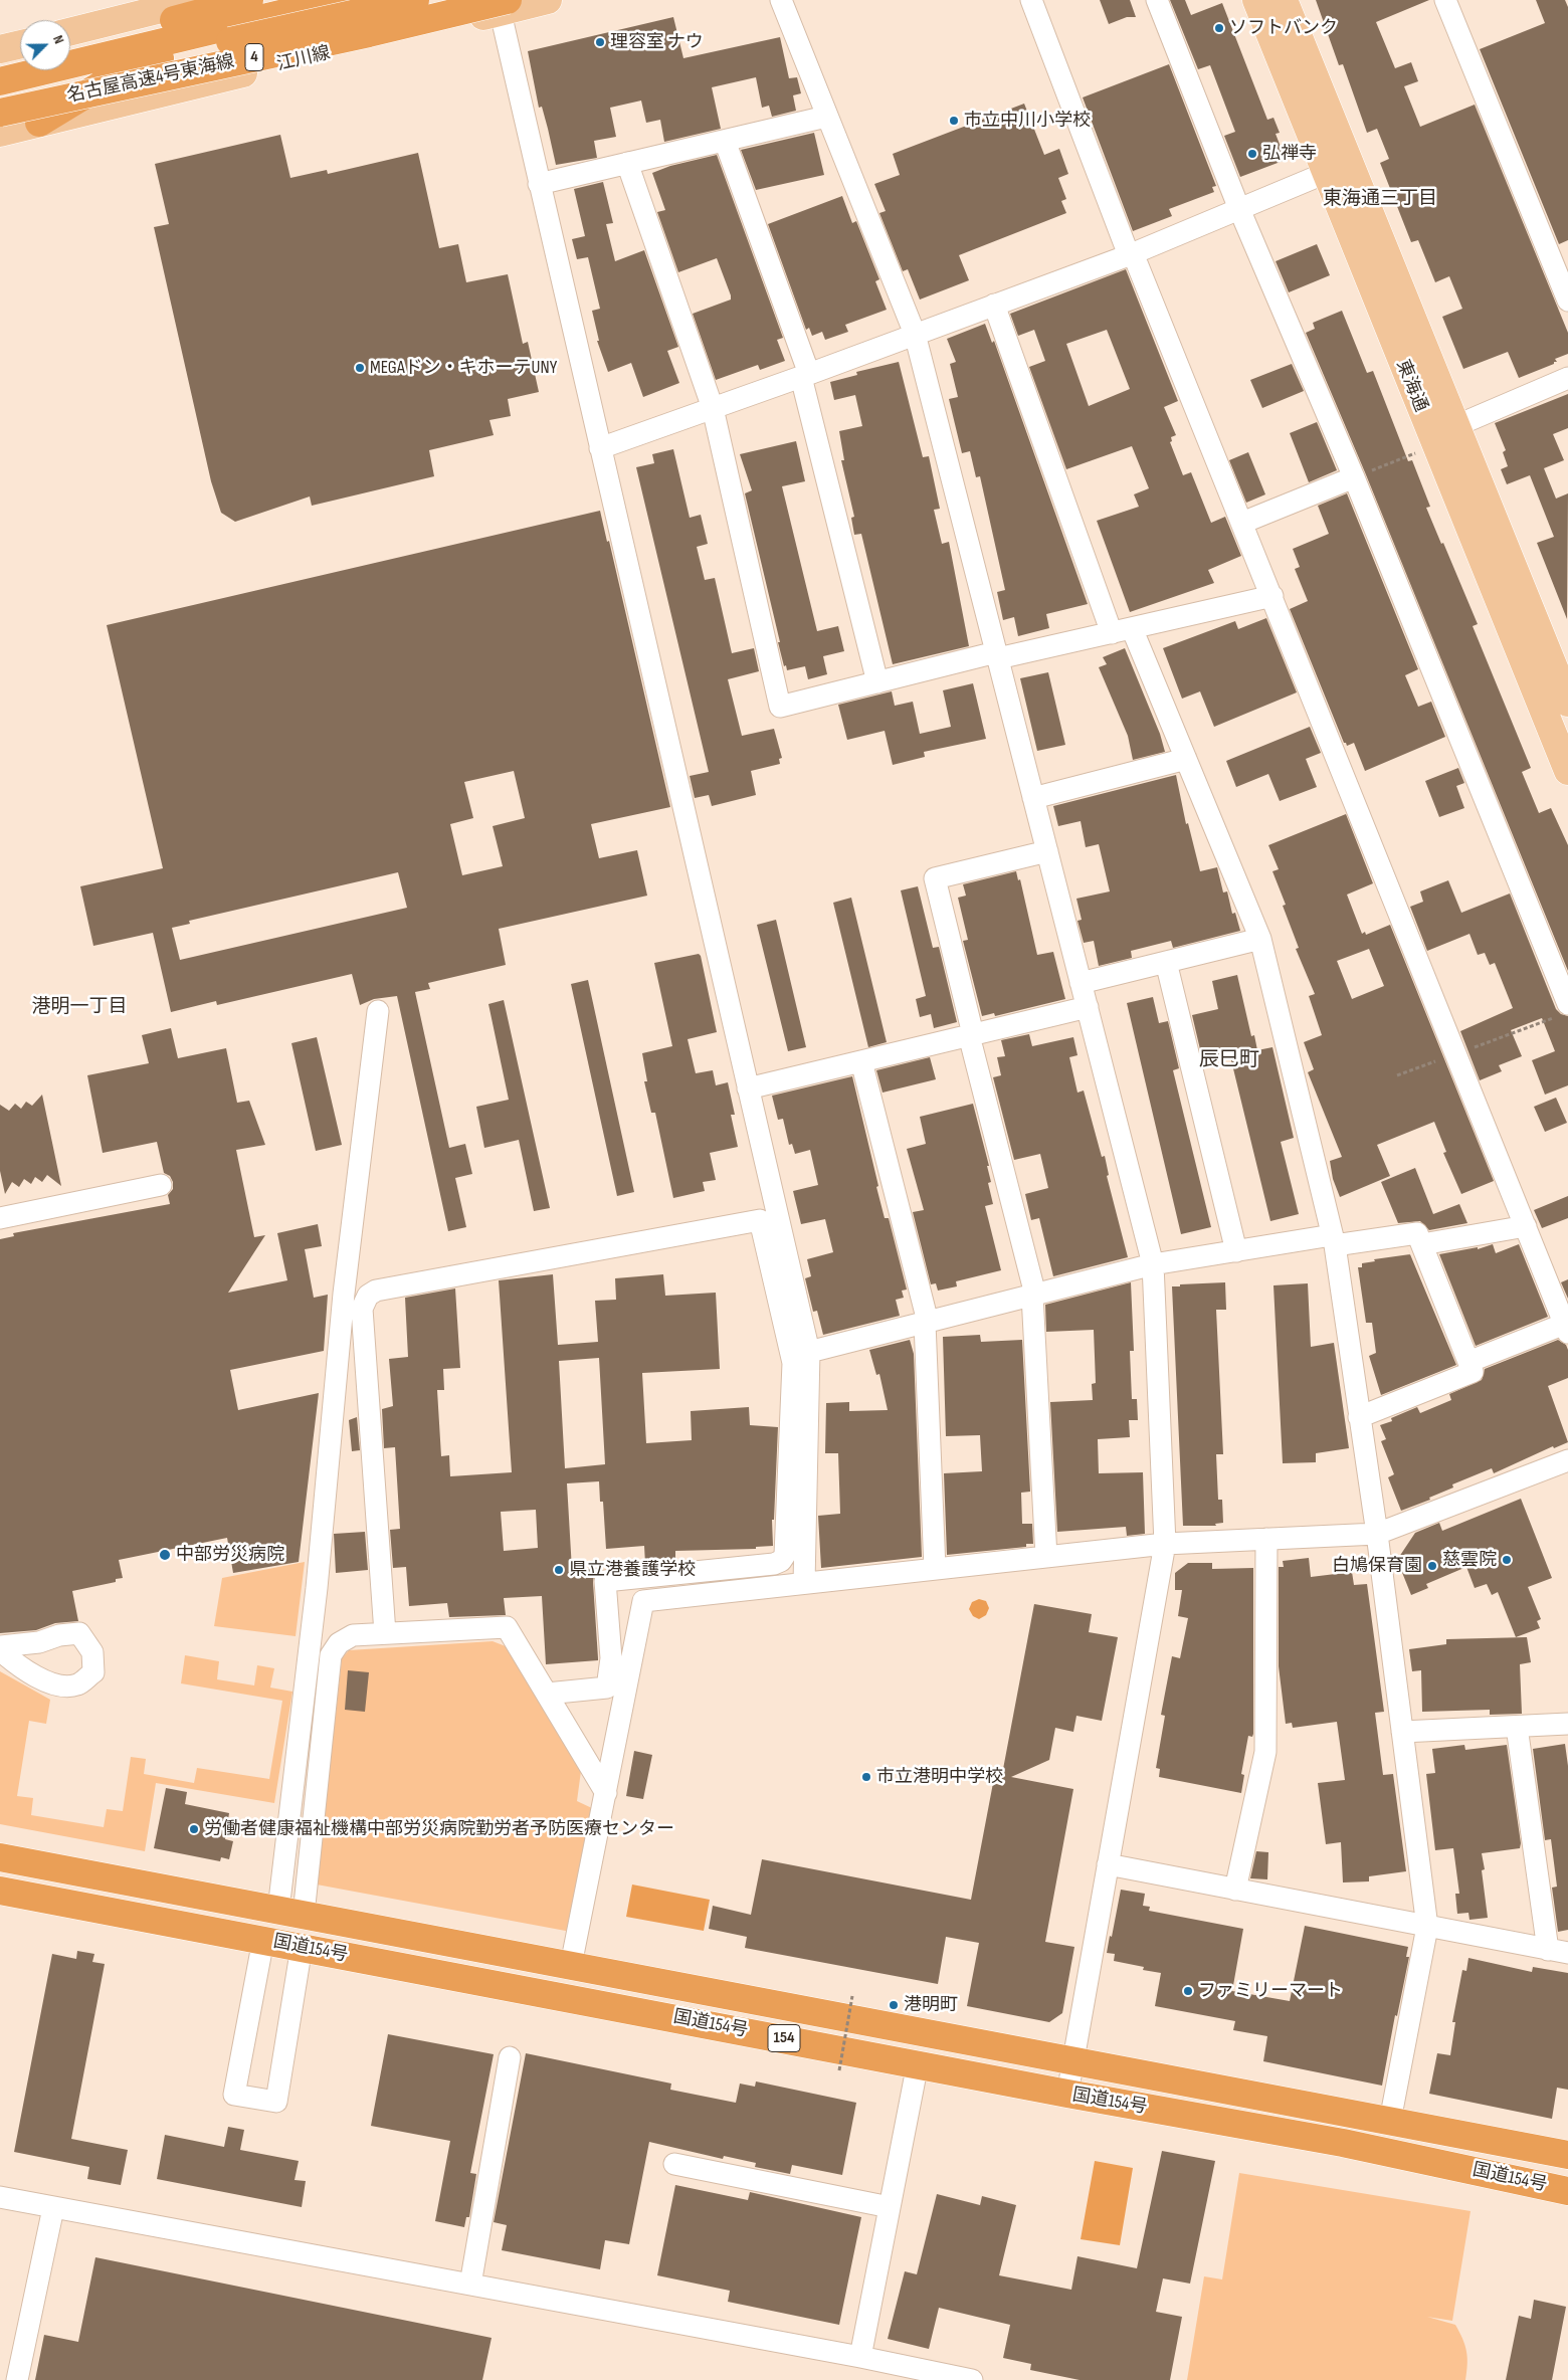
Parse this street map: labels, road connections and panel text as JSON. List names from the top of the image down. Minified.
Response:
{"streets":{"highway":["4","名古屋高速4号東海線","国道154号","154"],"main road":["江川線","東海通"]},"crossings":[["江川線","名古屋高速4号東海線"]],"districts":["東海通三丁目","港明一丁目","辰巳町"],"places":["ソフトバンク","理容室 ナウ","市立中川小学校","弘禅寺","MEGAドン・キホーテUNY","中部労災病院","慈雲院","白鳩保育園","県立港養護学校","市立港明中学校","労働者健康福祉機構中部労災病院勤労者予防医療センター","ファミリーマート","港明町"],"north":"top right"}
